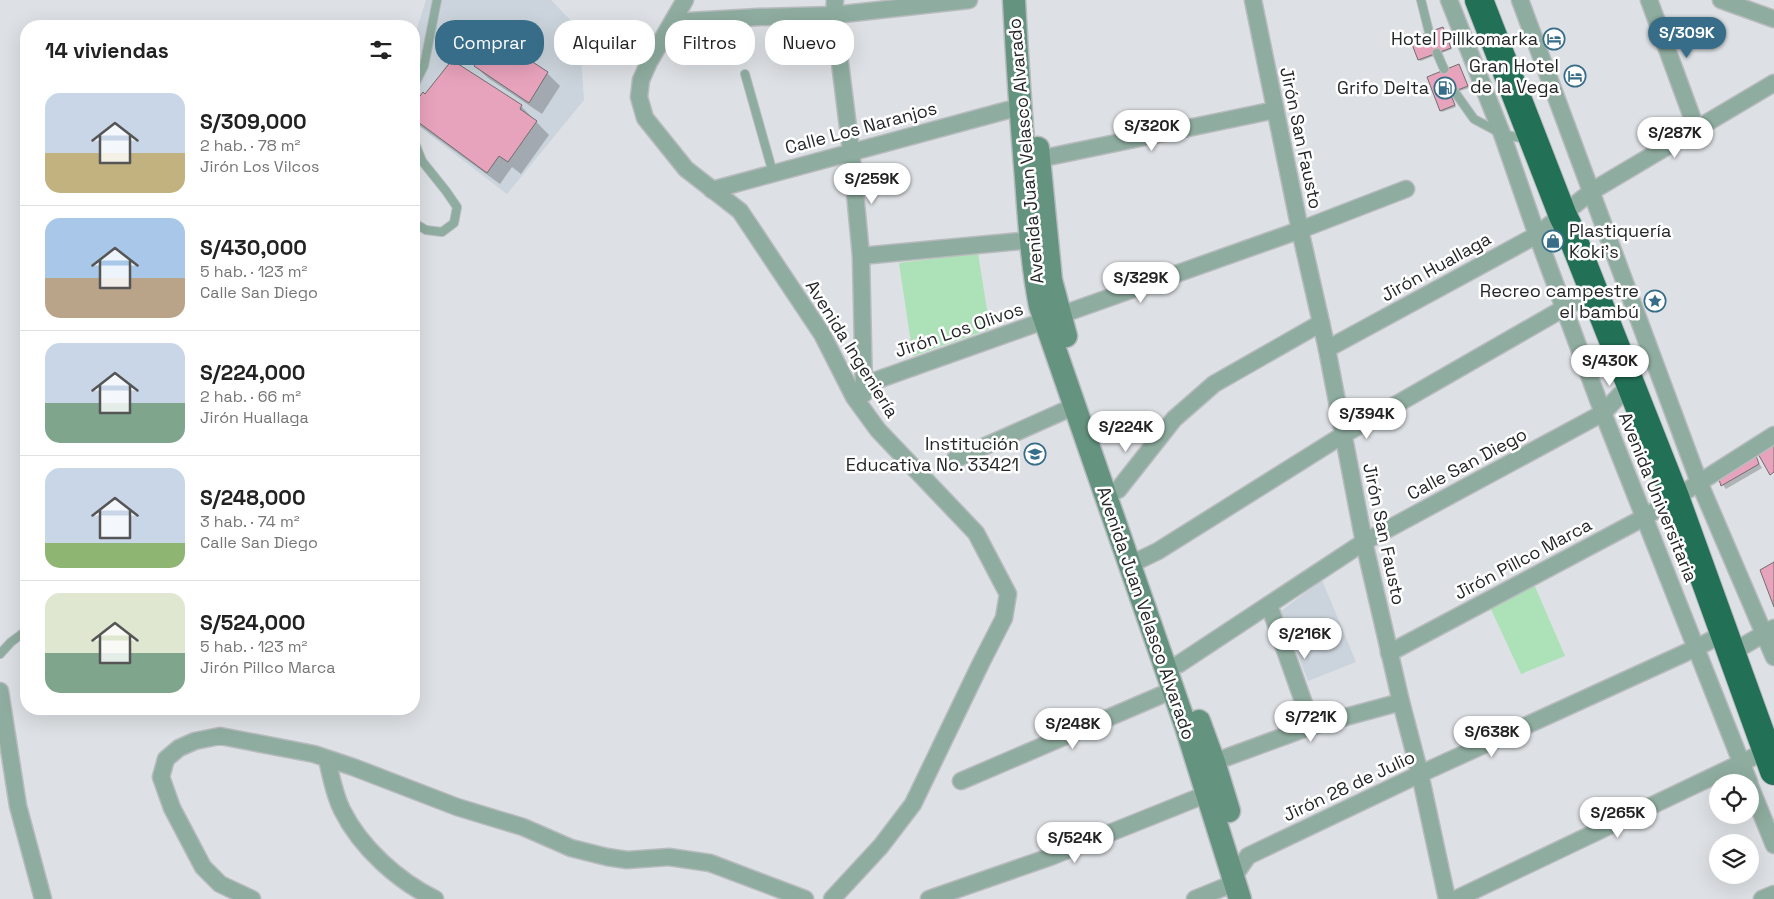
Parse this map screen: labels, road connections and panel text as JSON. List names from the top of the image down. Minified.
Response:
{"streets":{"street":["Calle Los Naranjos","Jirón San Fausto","Avenida Juan Velasco Alvarado","Jirón Huallaga","Jirón Los Olivos","Avenida Ingeniería","Calle San Diego","Avenida Universitaria","Jirón Pillco Marca","Jirón 28 de Julio"]},"crossings":[["Calle Los Naranjos","Avenida Juan Velasco Alvarado"],["Calle Los Naranjos","Avenida Ingeniería"],["Jirón San Fausto","Jirón Huallaga"],["Jirón San Fausto","Jirón Los Olivos"],["Jirón San Fausto","Calle San Diego"],["Jirón San Fausto","Jirón Pillco Marca"],["Jirón San Fausto","Jirón 28 de Julio"],["Avenida Juan Velasco Alvarado","Jirón Los Olivos"],["Avenida Juan Velasco Alvarado","Calle San Diego"],["Avenida Juan Velasco Alvarado","Jirón 28 de Julio"],["Jirón Huallaga","Avenida Universitaria"],["Calle San Diego","Avenida Universitaria"],["Avenida Universitaria","Jirón Pillco Marca"],["Avenida Universitaria","Jirón 28 de Julio"]],"places":{"hotel":["Hotel Pillkomarka","Gran Hotel de la Vega"],"fuel station":["Grifo Delta"],"shop":["Plastiquería Koki's"],"place":["Recreo campestre el bambú"],"school or university":["Institución Educativa No. 33421"]},"page":{"price":["S/309K","S/320K","S/287K","S/259K","S/329K","S/430K","S/394K","S/224K","S/216K","S/721K","S/248K","S/638K","S/265K","S/524K"],"chip":["Comprar","Alquilar","Filtros","Nuevo"],"heading":"14 viviendas","list":[{"name":"S/309,000","note":"2 hab. · 78 m² · Jirón Los Vilcos"},{"name":"S/430,000","note":"5 hab. · 123 m² · Calle San Diego"},{"name":"S/224,000","note":"2 hab. · 66 m² · Jirón Huallaga"},{"name":"S/248,000","note":"3 hab. · 74 m² · Calle San Diego"},{"name":"S/524,000","note":"5 hab. · 123 m² · Jirón Pillco Marca"}]}}
